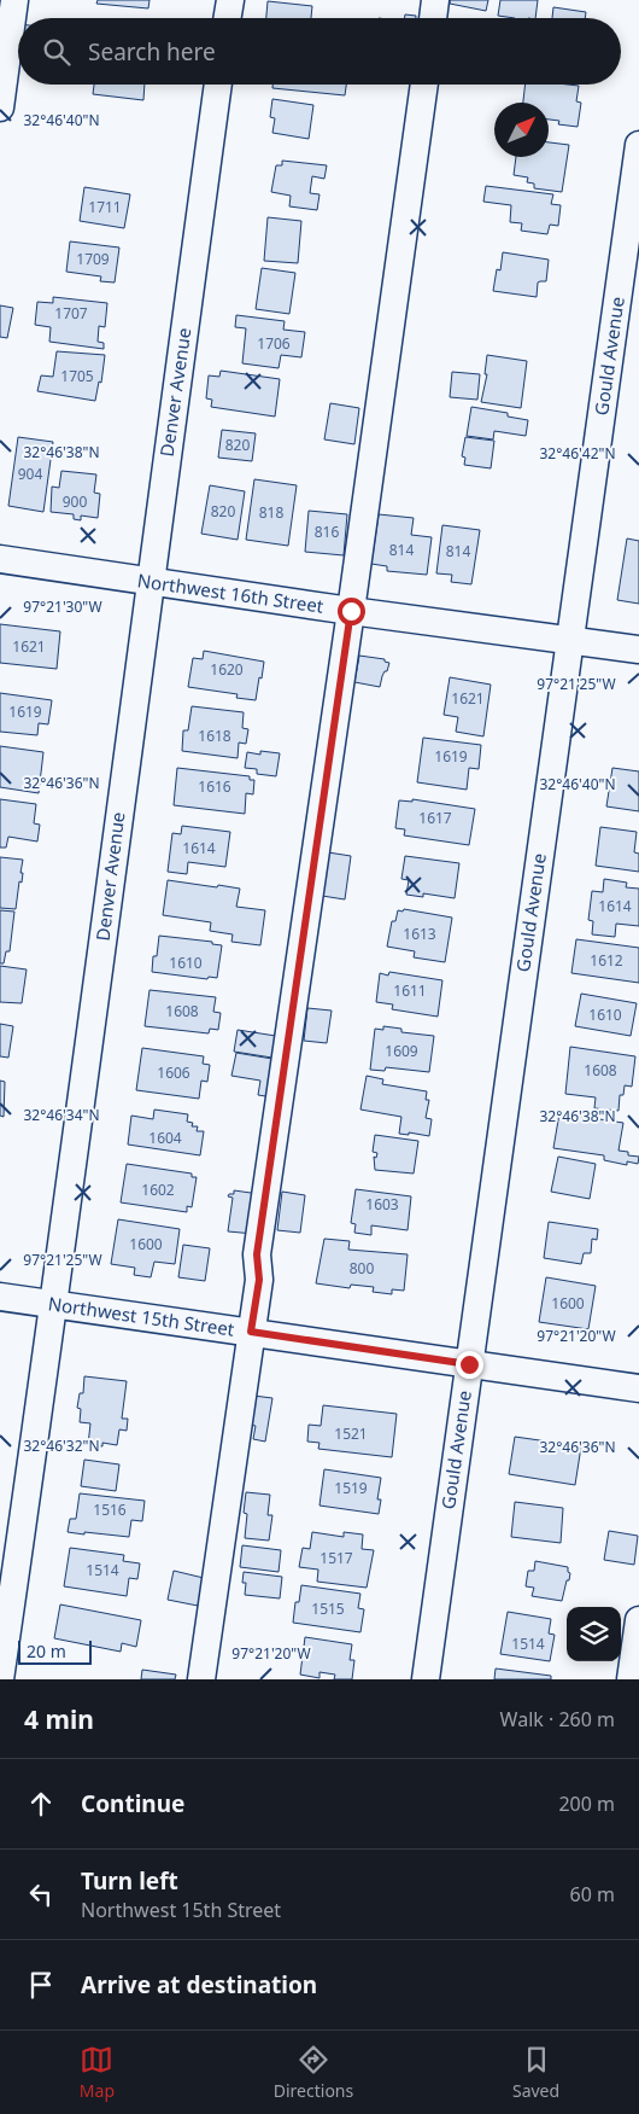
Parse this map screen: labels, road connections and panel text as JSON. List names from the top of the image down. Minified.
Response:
{"streets":{"street":["Gould Avenue","Denver Avenue","Northwest 16th Street","Northwest 15th Street"]},"crossings":[["Gould Avenue","Northwest 16th Street"],["Gould Avenue","Northwest 15th Street"],["Denver Avenue","Northwest 16th Street"],["Denver Avenue","Northwest 15th Street"]],"house_numbers":["1711","1709","1707","1706","1705","820","904","900","820","818","816","814","814","1621","1620","1621","1619","1618","1619","1616","1617","1614","1614","1613","1612","1610","1611","1608","1610","1609","1608","1606","1604","1602","1603","1600","800","1600","1521","1519","1516","1517","1514","1515","1514"],"scale_bar":"20 m","north":"top right","page":{"search":"Search here","scale":"20 m","heading":["4 min","Walk · 260 m"],"list":[["Continue","200 m"],["Turn left","Northwest 15th Street","60 m"],"Arrive at destination"],"nav":["Map","Directions","Saved"]},"coordinates":["32°46'40\"N","32°46'38\"N","32°46'42\"N","97°21'30\"W","97°21'25\"W","32°46'36\"N","32°46'34\"N","97°21'20\"W","32°46'32\"N"]}
